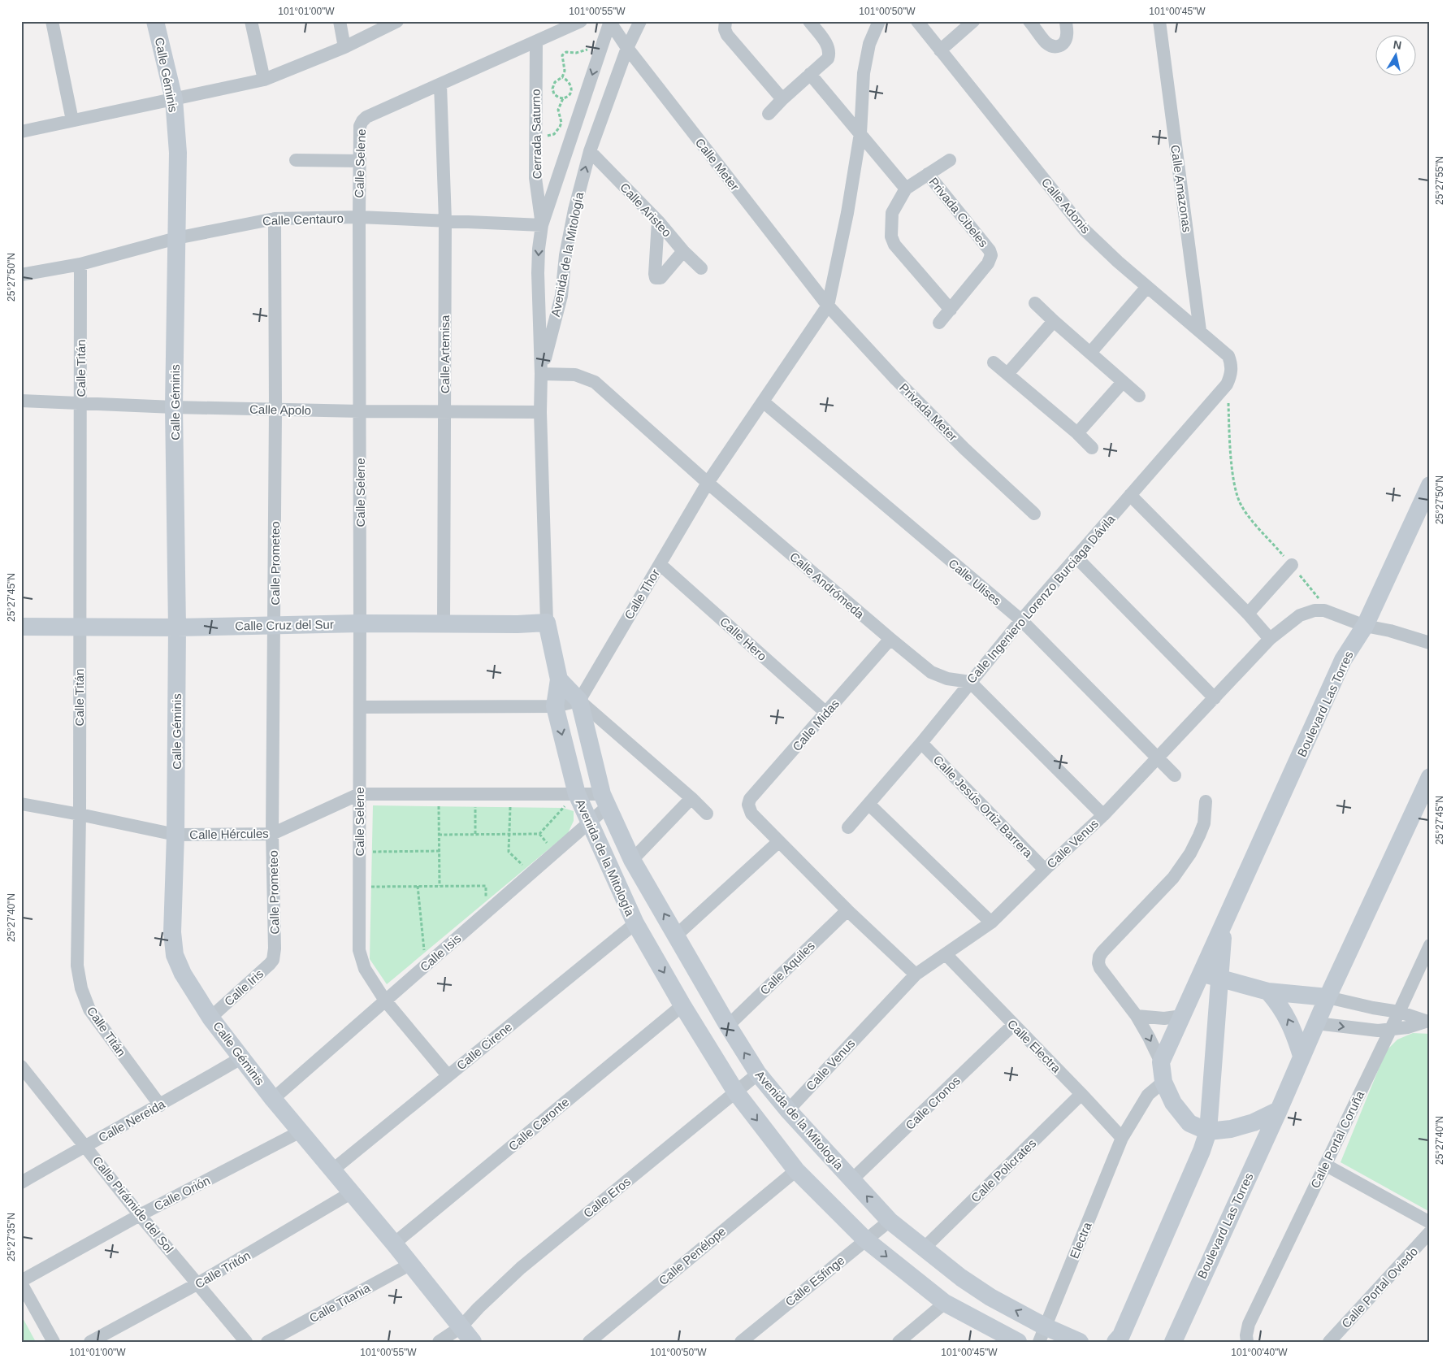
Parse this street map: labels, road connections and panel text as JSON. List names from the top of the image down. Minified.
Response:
{"streets":{"street":["Calle Géminis","Cerrada Saturno","Calle Selene","Calle Meter","Calle Amazonas","Calle Adonis","Calle Aristeo","Privada Cibeles","Calle Centauro","Avenida de la Mitología","Calle Artemisa","Calle Titán","Calle Apolo","Privada Meter","Calle Prometeo","Calle Ulises","Calle Andrómeda","Calle Thor","Calle Ingeniero Lorenzo Burciaga Dávila","Calle Cruz del Sur","Calle Hero","Boulevard Las Torres","Calle Midas","Calle Jesús Ortiz Barrera","Calle Hércules","Calle Venus","Calle Isis","Calle Aquiles","Calle Iris","Calle Cirene","Calle Electra","Calle Cronos","Calle Nereida","Calle Caronte","Calle Portal Coruña","Calle Policrates","Calle Orión","Calle Eros","Calle Pirámide del Sol","Electra","Calle Penélope","Calle Tritón","Calle Esfinge","Calle Portal Oviedo","Calle Titania"]},"crossings":[["Calle Géminis","Calle Centauro"],["Calle Géminis","Calle Apolo"],["Calle Géminis","Calle Cruz del Sur"],["Calle Géminis","Calle Hércules"],["Calle Géminis","Calle Isis"],["Calle Géminis","Calle Iris"],["Calle Géminis","Calle Cirene"],["Calle Géminis","Calle Nereida"],["Calle Géminis","Calle Caronte"],["Calle Géminis","Calle Orión"],["Calle Géminis","Calle Eros"],["Calle Géminis","Calle Tritón"],["Calle Géminis","Calle Titania"],["Cerrada Saturno","Calle Selene"],["Cerrada Saturno","Calle Centauro"],["Cerrada Saturno","Avenida de la Mitología"],["Calle Selene","Calle Centauro"],["Calle Selene","Calle Artemisa"],["Calle Selene","Calle Apolo"],["Calle Selene","Calle Cruz del Sur"],["Calle Selene","Calle Hércules"],["Calle Selene","Calle Isis"],["Calle Selene","Calle Cirene"],["Calle Meter","Avenida de la Mitología"],["Calle Meter","Privada Meter"],["Calle Meter","Calle Thor"],["Calle Amazonas","Calle Adonis"],["Calle Adonis","Calle Ingeniero Lorenzo Burciaga Dávila"],["Calle Aristeo","Avenida de la Mitología"],["Calle Centauro","Avenida de la Mitología"],["Calle Centauro","Calle Artemisa"],["Calle Centauro","Calle Titán"],["Calle Centauro","Calle Prometeo"],["Avenida de la Mitología","Calle Apolo"],["Avenida de la Mitología","Calle Andrómeda"],["Avenida de la Mitología","Calle Thor"],["Avenida de la Mitología","Calle Cruz del Sur"],["Avenida de la Mitología","Calle Hércules"],["Avenida de la Mitología","Calle Venus"],["Avenida de la Mitología","Calle Isis"],["Avenida de la Mitología","Calle Aquiles"],["Avenida de la Mitología","Calle Cirene"],["Avenida de la Mitología","Calle Cronos"],["Avenida de la Mitología","Calle Caronte"],["Avenida de la Mitología","Calle Policrates"],["Avenida de la Mitología","Calle Eros"],["Avenida de la Mitología","Electra"],["Avenida de la Mitología","Calle Penélope"],["Avenida de la Mitología","Calle Esfinge"],["Calle Artemisa","Calle Apolo"],["Calle Artemisa","Calle Cruz del Sur"],["Calle Titán","Calle Apolo"],["Calle Titán","Calle Cruz del Sur"],["Calle Titán","Calle Hércules"],["Calle Titán","Calle Nereida"],["Calle Apolo","Calle Prometeo"],["Privada Meter","Calle Thor"],["Calle Prometeo","Calle Cruz del Sur"],["Calle Prometeo","Calle Hércules"],["Calle Prometeo","Calle Iris"],["Calle Ulises","Calle Thor"],["Calle Ulises","Calle Ingeniero Lorenzo Burciaga Dávila"],["Calle Ulises","Calle Venus"],["Calle Andrómeda","Calle Thor"],["Calle Andrómeda","Calle Ingeniero Lorenzo Burciaga Dávila"],["Calle Andrómeda","Calle Midas"],["Calle Thor","Calle Hero"],["Calle Ingeniero Lorenzo Burciaga Dávila","Calle Jesús Ortiz Barrera"],["Calle Hero","Calle Midas"],["Boulevard Las Torres","Calle Venus"],["Calle Jesús Ortiz Barrera","Calle Venus"],["Calle Hércules","Calle Isis"],["Calle Venus","Calle Electra"],["Calle Electra","Calle Cronos"],["Calle Electra","Calle Policrates"],["Calle Electra","Electra"],["Calle Nereida","Calle Pirámide del Sol"],["Calle Orión","Calle Pirámide del Sol"],["Calle Pirámide del Sol","Calle Tritón"]],"north":"top","coordinates":["101°01'00\"W","101°00'55\"W","101°00'50\"W","101°00'45\"W","25°27'55\"N","25°27'50\"N","25°27'45\"N","25°27'40\"N","25°27'35\"N","101°00'40\"W"]}
